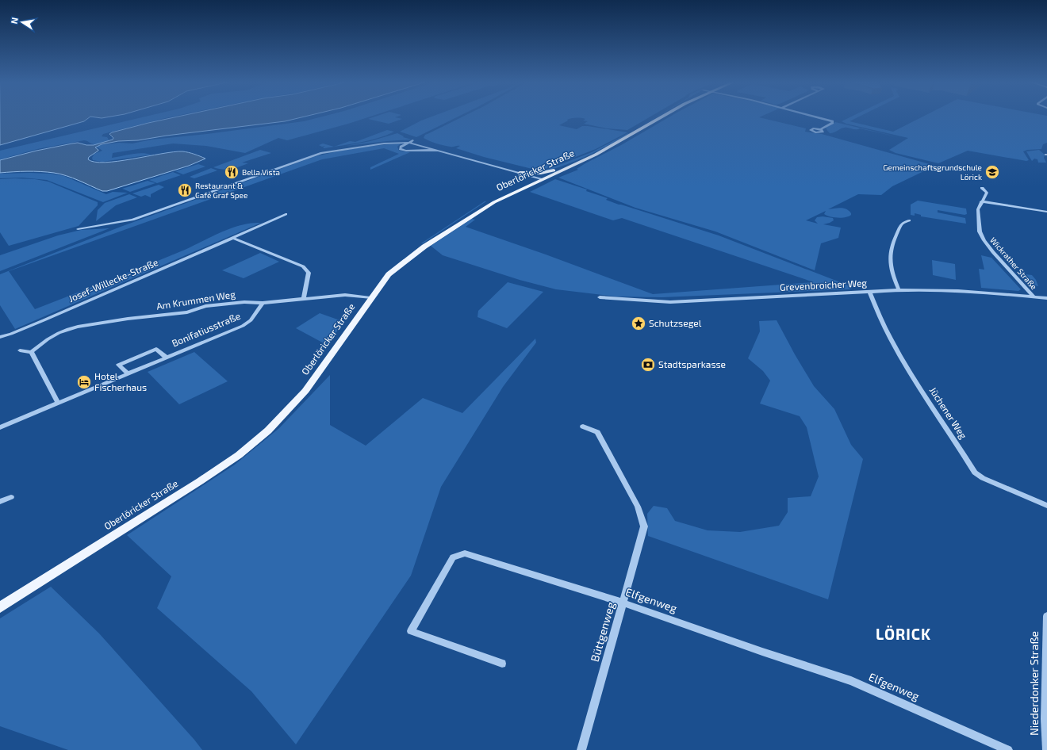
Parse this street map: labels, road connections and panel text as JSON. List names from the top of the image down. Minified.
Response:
{"streets":{"main road":["Oberlöricker Straße"],"street":["Wickrather Straße","Josef-Willecke-Straße","Grevenbroicher Weg","Am Krummen Weg","Bonifatiusstraße","Jüchener Weg","Elfgenweg","Büttgenweg","Niederdonker Straße"]},"crossings":[["Oberlöricker Straße","Am Krummen Weg"],["Wickrather Straße","Grevenbroicher Weg"],["Grevenbroicher Weg","Jüchener Weg"],["Am Krummen Weg","Bonifatiusstraße"],["Elfgenweg","Büttgenweg"]],"districts":["LÖRICK"],"places":{"restaurant":["Bella Vista","Restaurant & Café Graf Spee"],"school or university":["Gemeinschaftsgrundschule Lörick"],"place":["Schutzsegel"],"bank":["Stadtsparkasse"],"hotel":["Hotel Fischerhaus"]},"north":"left"}
